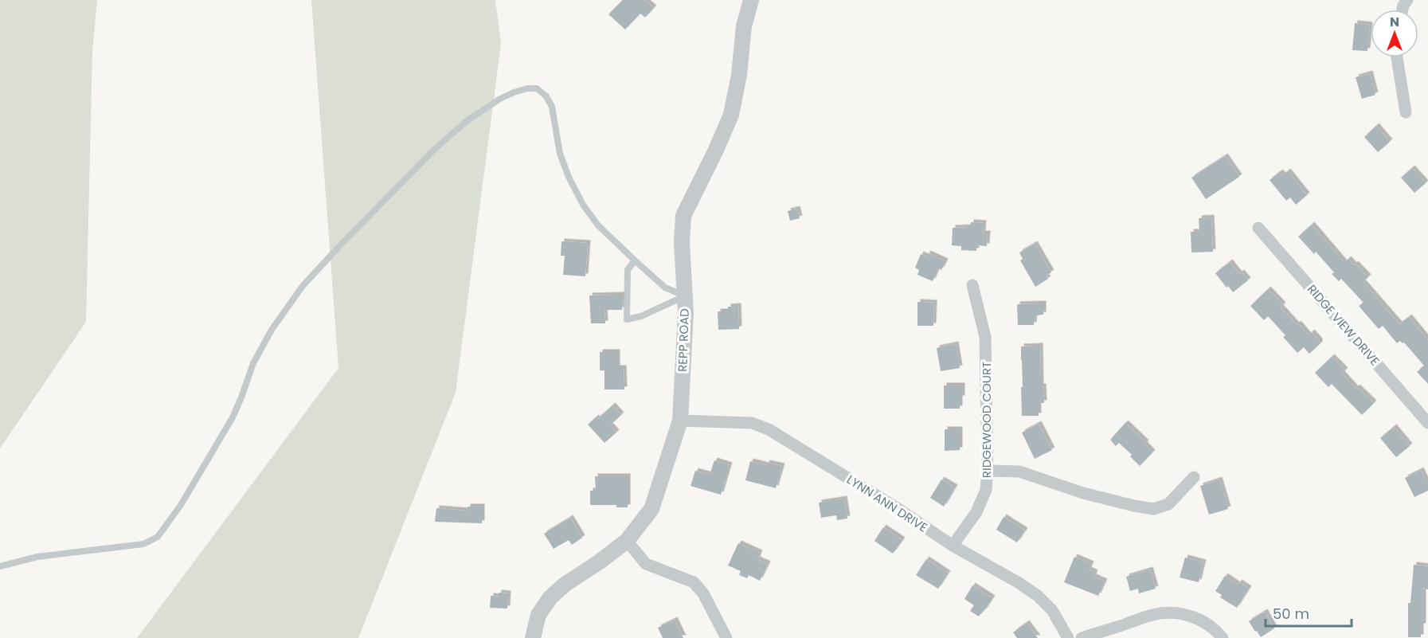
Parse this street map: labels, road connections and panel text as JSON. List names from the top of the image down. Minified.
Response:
{"streets":{"street":["RIDGE VIEW DRIVE","REPP ROAD","RIDGEWOOD COURT","LYNN ANN DRIVE"]},"crossings":[["REPP ROAD","LYNN ANN DRIVE"],["RIDGEWOOD COURT","LYNN ANN DRIVE"]],"scale_bar":"50 m","north":"top"}
